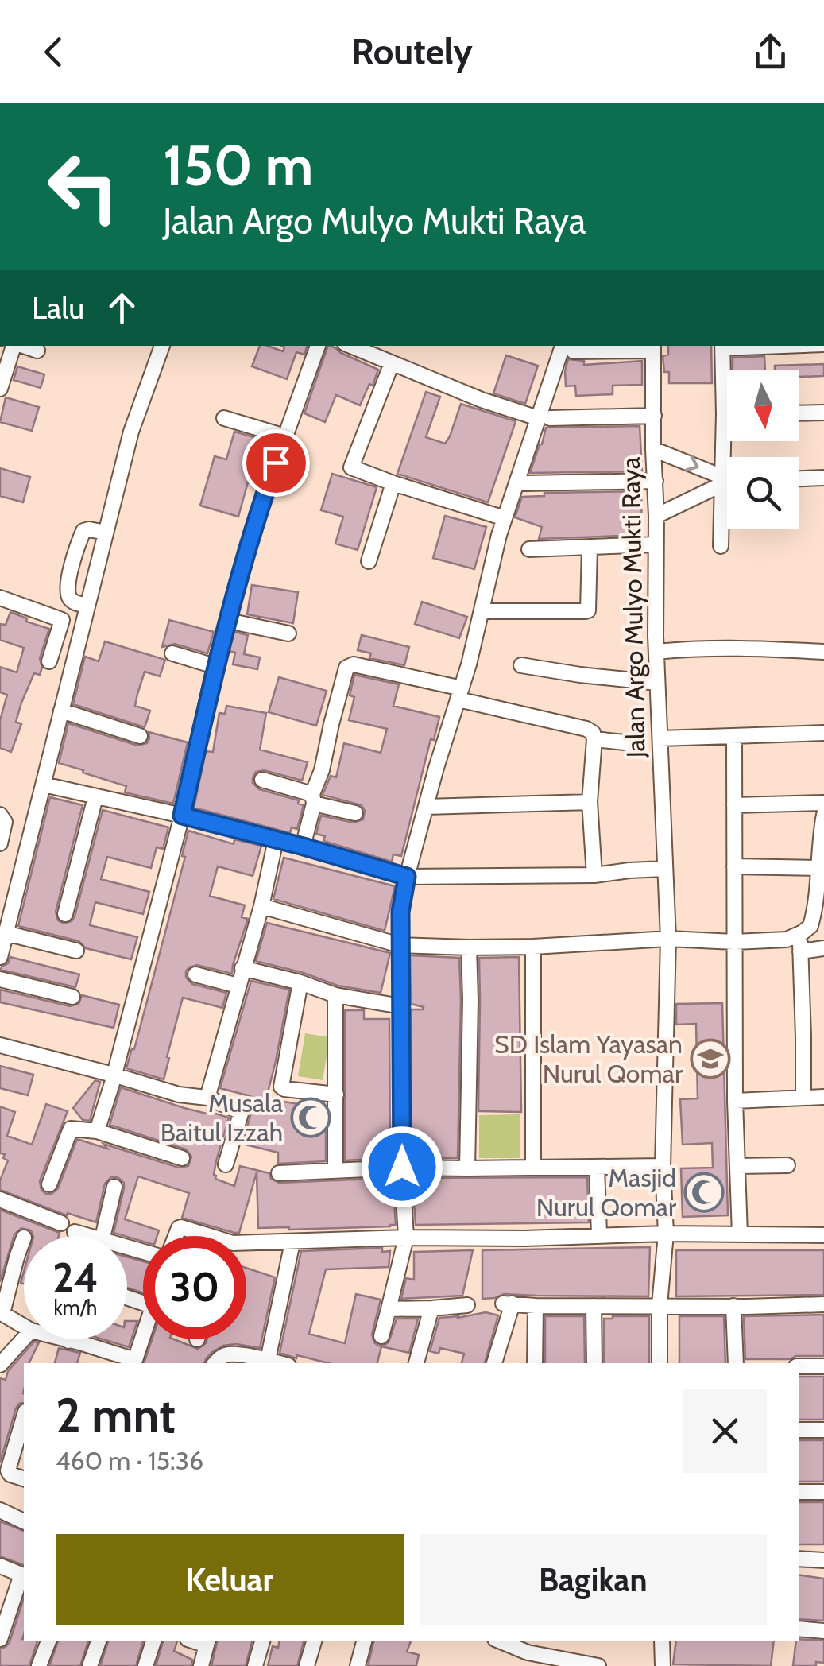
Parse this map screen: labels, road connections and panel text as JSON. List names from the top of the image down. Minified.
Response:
{"streets":{"street":["Jalan Argo Mulyo Mukti Raya"]},"places":{"school or university":["SD Islam Yayasan Nurul Qomar"],"mosque":["Musala Baitul Izzah","Masjid Nurul Qomar"]},"north":"bottom","page":{"header":"Routely","turn":["150 m","Jalan Argo Mulyo Mukti Raya"],"then":"Lalu","speed":"24 km/h","limit":"30","heading":["2 mnt","460 m · 15:36"],"buttons":["Keluar","Bagikan"]}}
